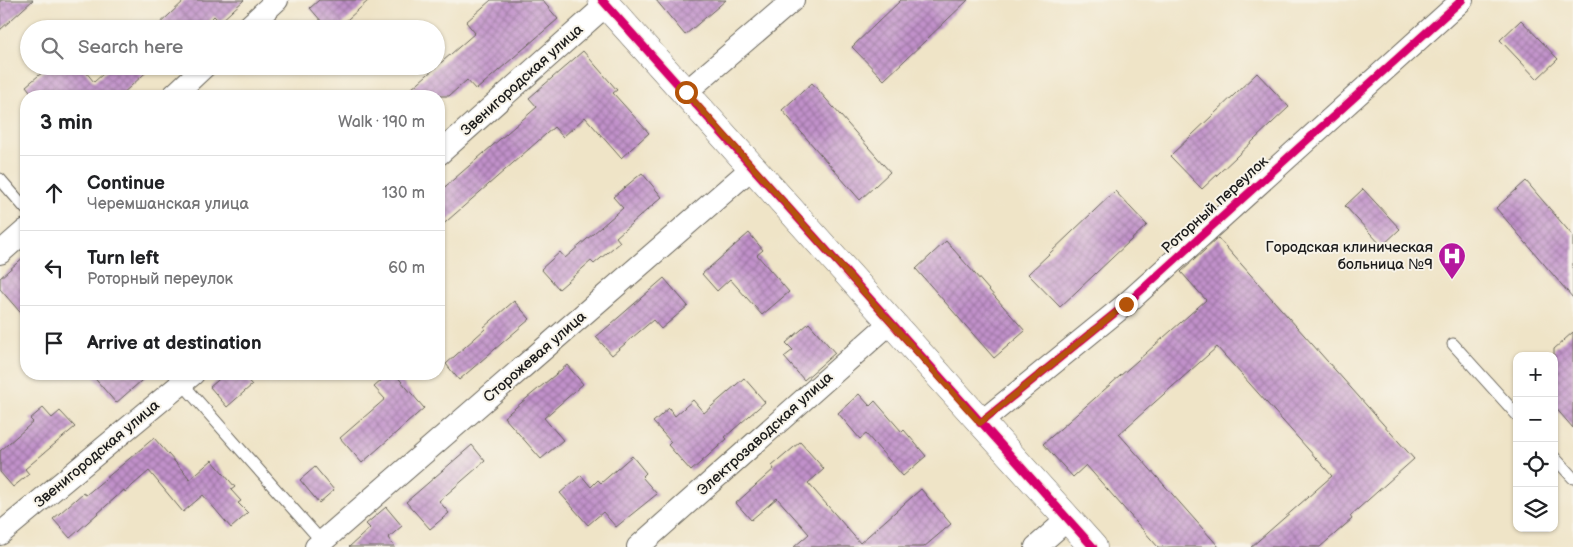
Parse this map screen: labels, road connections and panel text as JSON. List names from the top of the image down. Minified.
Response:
{"streets":{"street":["Звенигородская улица","Роторный переулок","Сторожевая улица","Электрозаводская улица"]},"places":{"hospital":["Городская клиническая больница №9"]},"page":{"search":"Search here","heading":["3 min","Walk · 190 m"],"list":[["Continue","Черемшанская улица","130 m"],["Turn left","Роторный переулок","60 m"],"Arrive at destination"],"map_buttons":["+","−"]}}
